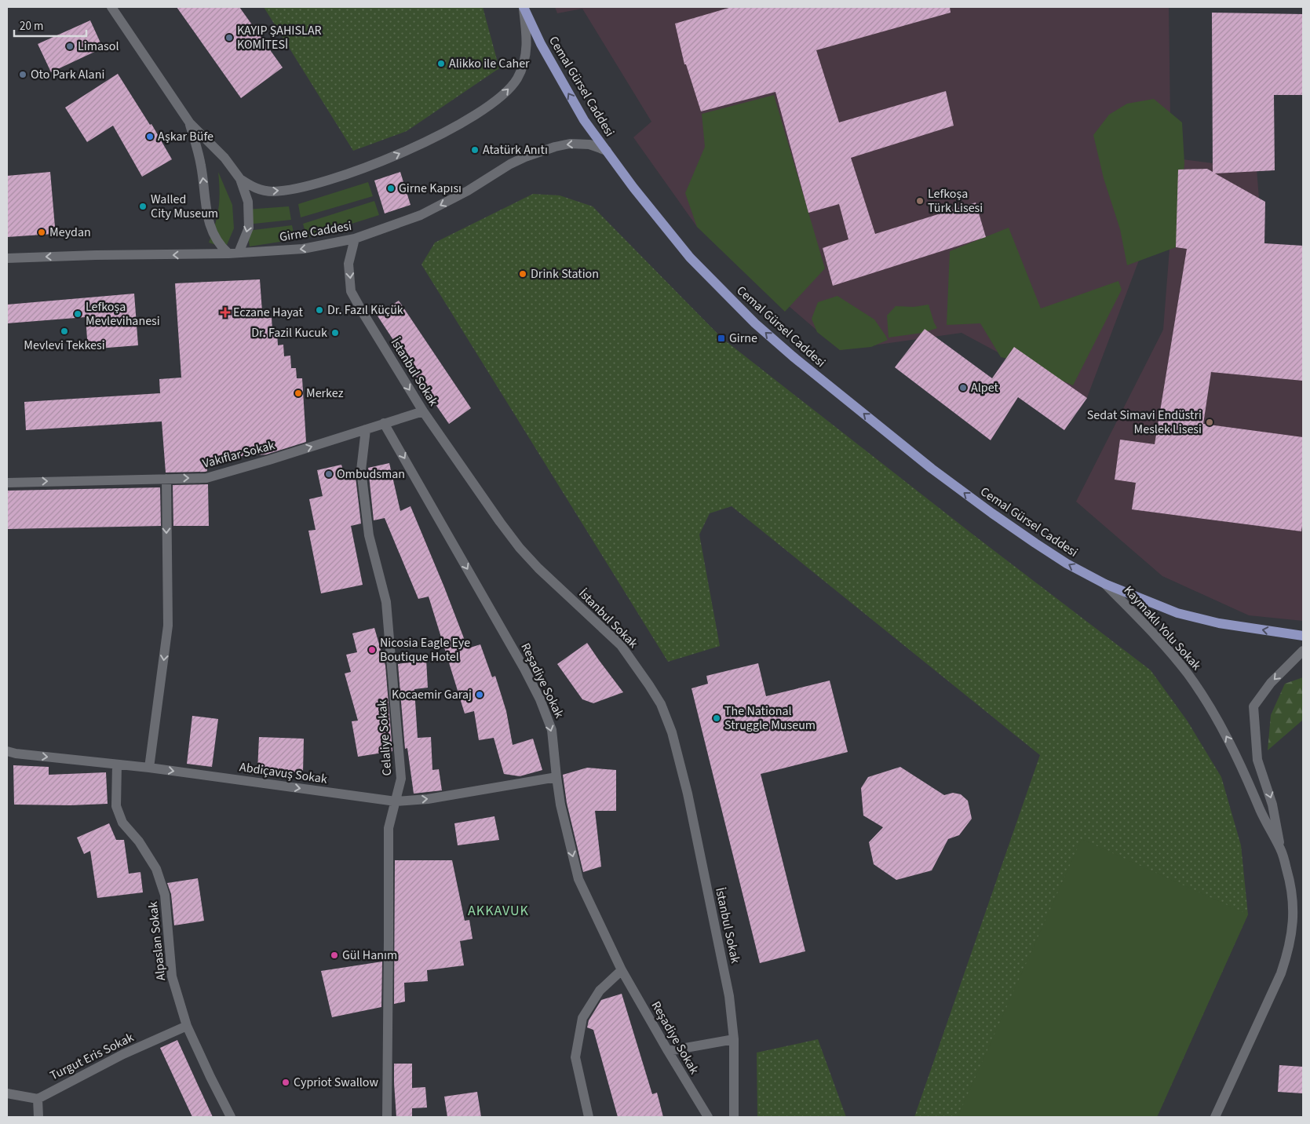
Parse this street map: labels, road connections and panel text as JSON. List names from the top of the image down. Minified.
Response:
{"streets":{"main road":["Cemal Gürsel Caddesi"],"street":["Girne Caddesi","İstanbul Sokak","Vakıflar Sokak","Kaymaklı Yolu Sokak","Reşadiye Sokak","Celaliye Sokak","Abdiçavuş Sokak","Alpaslan Sokak","Turgut Eris Sokak"]},"crossings":[["Cemal Gürsel Caddesi","Girne Caddesi"],["Cemal Gürsel Caddesi","Kaymaklı Yolu Sokak"],["Girne Caddesi","İstanbul Sokak"],["İstanbul Sokak","Vakıflar Sokak"],["Vakıflar Sokak","Reşadiye Sokak"],["Vakıflar Sokak","Celaliye Sokak"],["Reşadiye Sokak","Abdiçavuş Sokak"],["Celaliye Sokak","Abdiçavuş Sokak"],["Abdiçavuş Sokak","Alpaslan Sokak"],["Alpaslan Sokak","Turgut Eris Sokak"]],"one_way":["Cemal Gürsel Caddesi","Girne Caddesi","Vakıflar Sokak","Kaymaklı Yolu Sokak","Reşadiye Sokak","Abdiçavuş Sokak"],"districts":["AKKAVUK"],"places":{"other":["KAYIP ŞAHISLAR KOMİTESİ","Limasol","Alikko ile Caher","Oto Park Alani","Aşkar Büfe","Atatürk Anıtı","Girne Kapısı","Lefkoşa Türk Lisesi","Walled City Museum","Meydan","Drink Station","Dr. Fazıl Küçük","Lefkoşa Mevlevihanesi","Mevlevi Tekkesi","Dr. Fazil Kucuk","Alpet","Merkez","Sedat Simavi Endüstri Meslek Lisesi","Ombudsman","Nicosia Eagle Eye Boutique Hotel","Kocaemir Garaj","The National Struggle Museum","Gül Hanım","Cypriot Swallow"],"health":["Eczane Hayat"],"transit":["Girne"]},"scale_bar":"20 m"}
